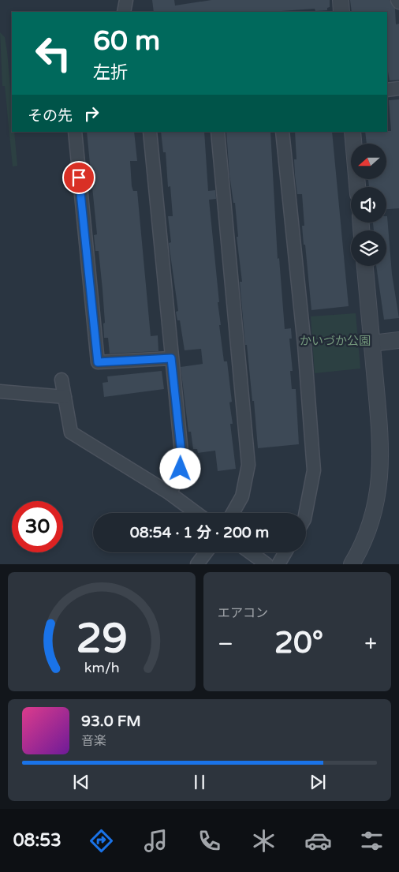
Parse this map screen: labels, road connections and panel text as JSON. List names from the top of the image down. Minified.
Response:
{"parks":["かいづか公園"],"north":"left","page":{"turn":["60 m","左折"],"then":"その先","limit":"30","trip":"08:54 · 1 分 · 200 m","tile":"エアコン","heat":["−","20°","+"],"song":["93.0 FM","音楽"],"tabs":"08:53","gauge":["29","km/h"]}}
